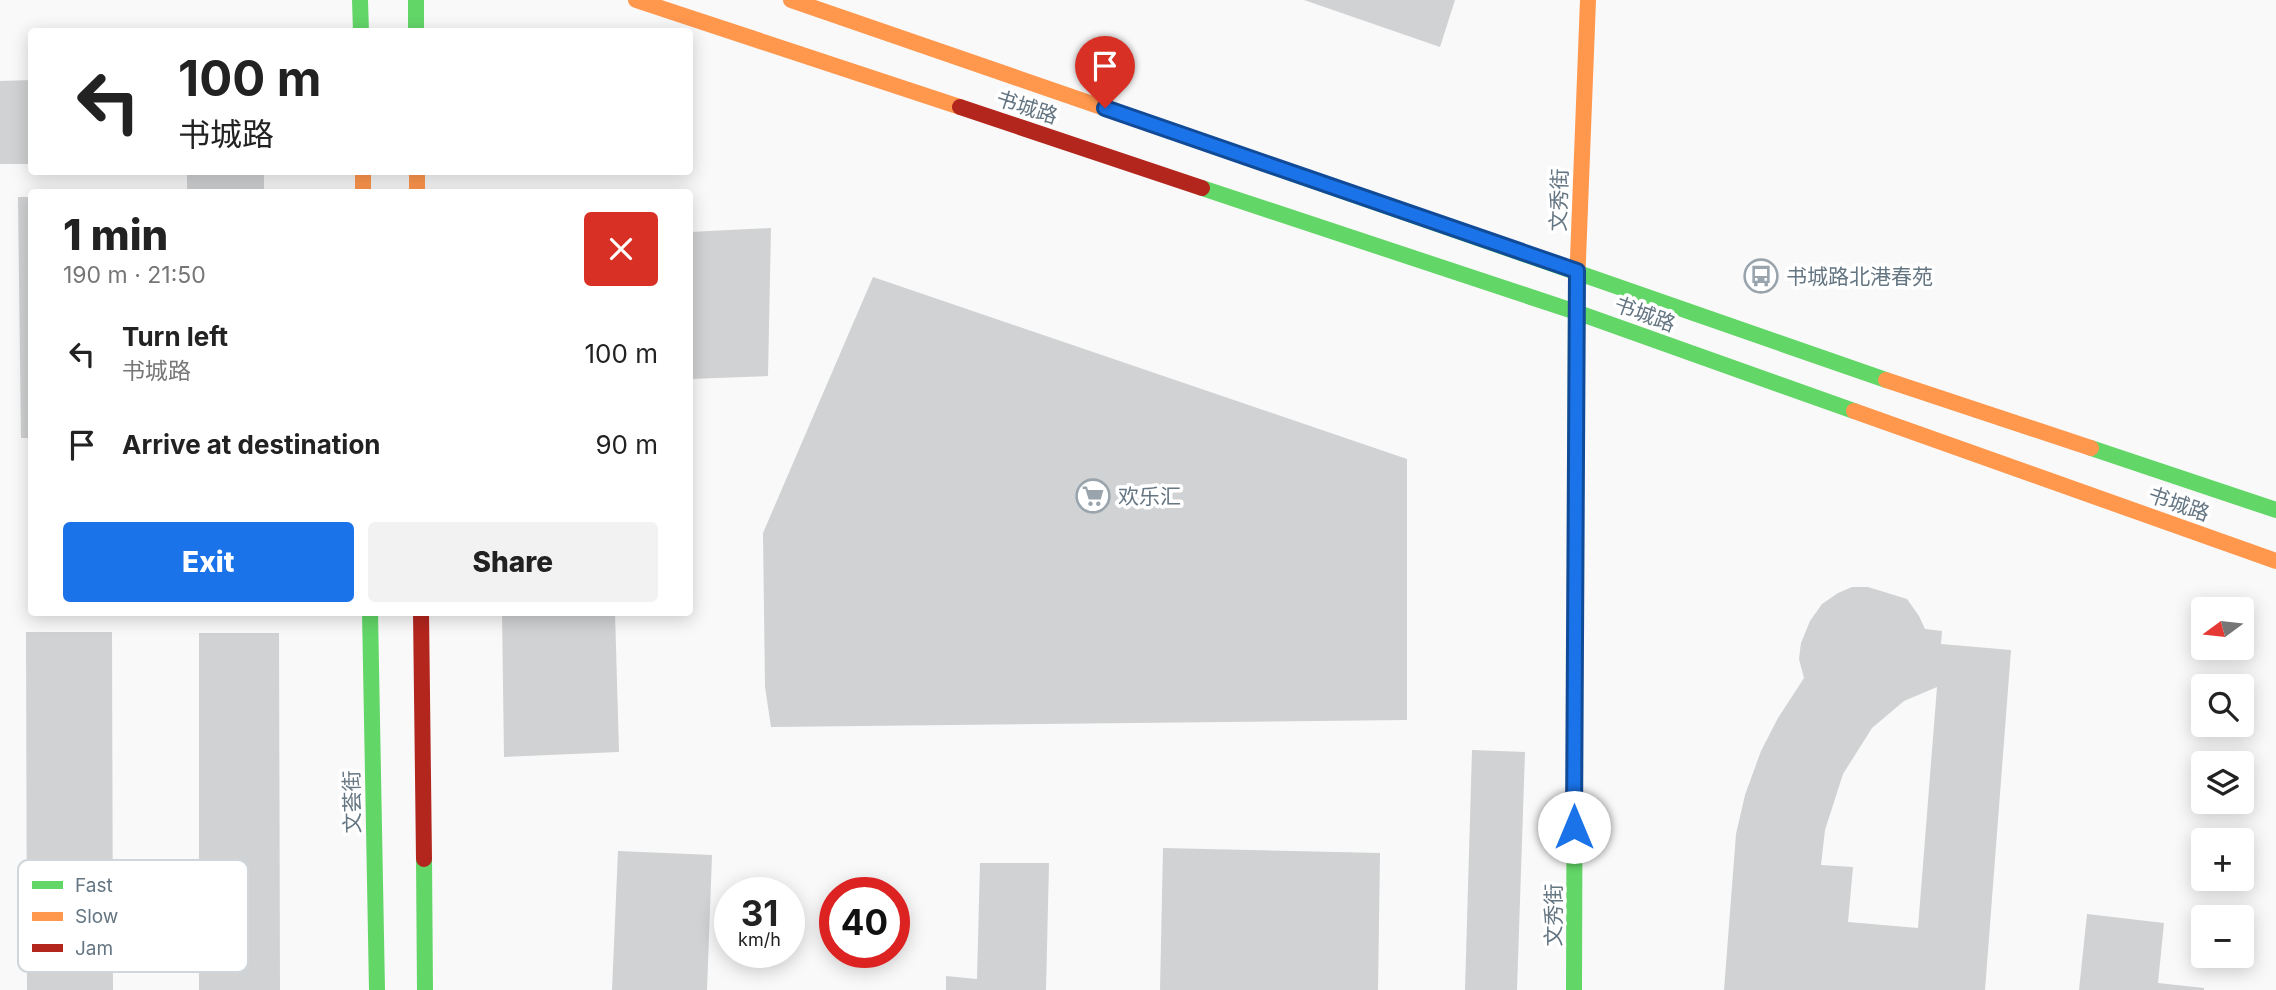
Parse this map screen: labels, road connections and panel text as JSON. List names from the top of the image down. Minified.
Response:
{"streets":{"main road":["书城路","文秀街","文荟街"]},"crossings":[["书城路","文秀街"]],"places":{"bus stop":["书城路北港春苑"],"supermarket":["欢乐汇"]},"legend":["Fast","Slow","Jam"],"north":"left","page":{"turn":["100 m","书城路"],"heading":["1 min","190 m · 21:50"],"list":[{"name":"Turn left","note":"书城路","value":"100 m"},{"name":"Arrive at destination","value":"90 m"}],"buttons":["Exit","Share"],"map_buttons":["+","−"],"speed":"31 km/h","limit":"40"}}
